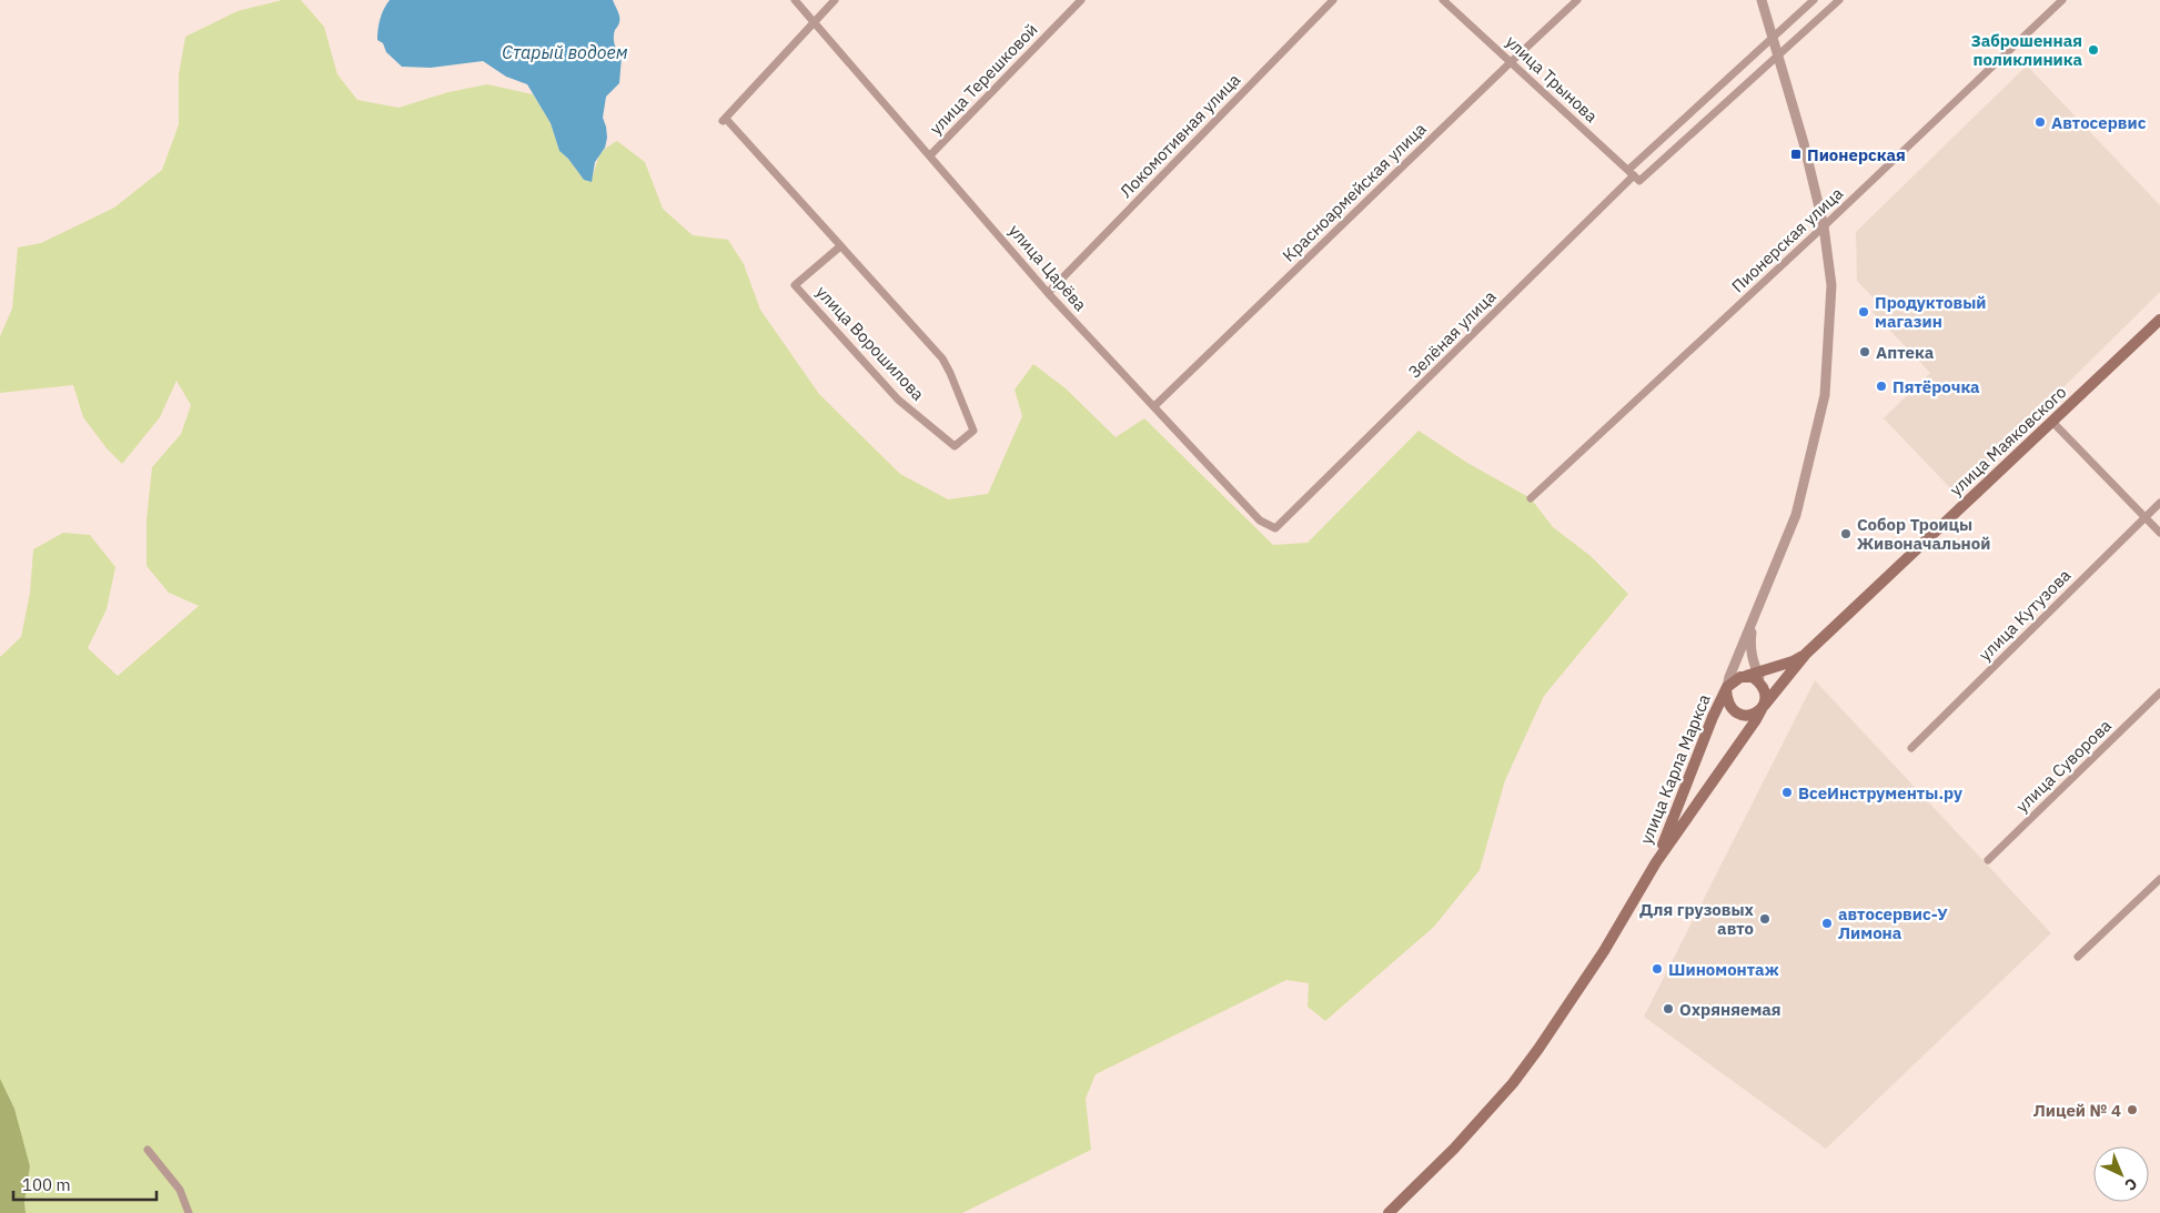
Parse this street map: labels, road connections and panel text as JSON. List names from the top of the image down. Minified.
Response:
{"streets":{"main road":["улица Маяковского","улица Карла Маркса"],"street":["улица Терешковой","улица Трынова","Локомотивная улица","Красноармейская улица","Пионерская улица","улица Царёва","Зелёная улица","улица Ворошилова","улица Кутузова","улица Суворова"]},"crossings":[["улица Терешковой","улица Царёва"],["улица Трынова","Красноармейская улица"],["улица Трынова","Зелёная улица"],["Локомотивная улица","улица Царёва"],["Красноармейская улица","улица Царёва"],["Пионерская улица","улица Карла Маркса"],["улица Царёва","Зелёная улица"],["улица Царёва","улица Ворошилова"],["Зелёная улица","улица Карла Маркса"],["улица Маяковского","улица Карла Маркса"]],"water":["Старый водоем"],"places":{"other":["Заброшенная поликлиника","Автосервис","Продуктовый магазин","Аптека","Пятёрочка","Собор Троицы Живоначальной","ВсеИнструменты.ру","Для грузовых авто","автосервис-У Лимона","Шиномонтаж","Охряняемая","Лицей № 4"],"transit":["Пионерская"]},"scale_bar":"100 m","north":"bottom right"}
